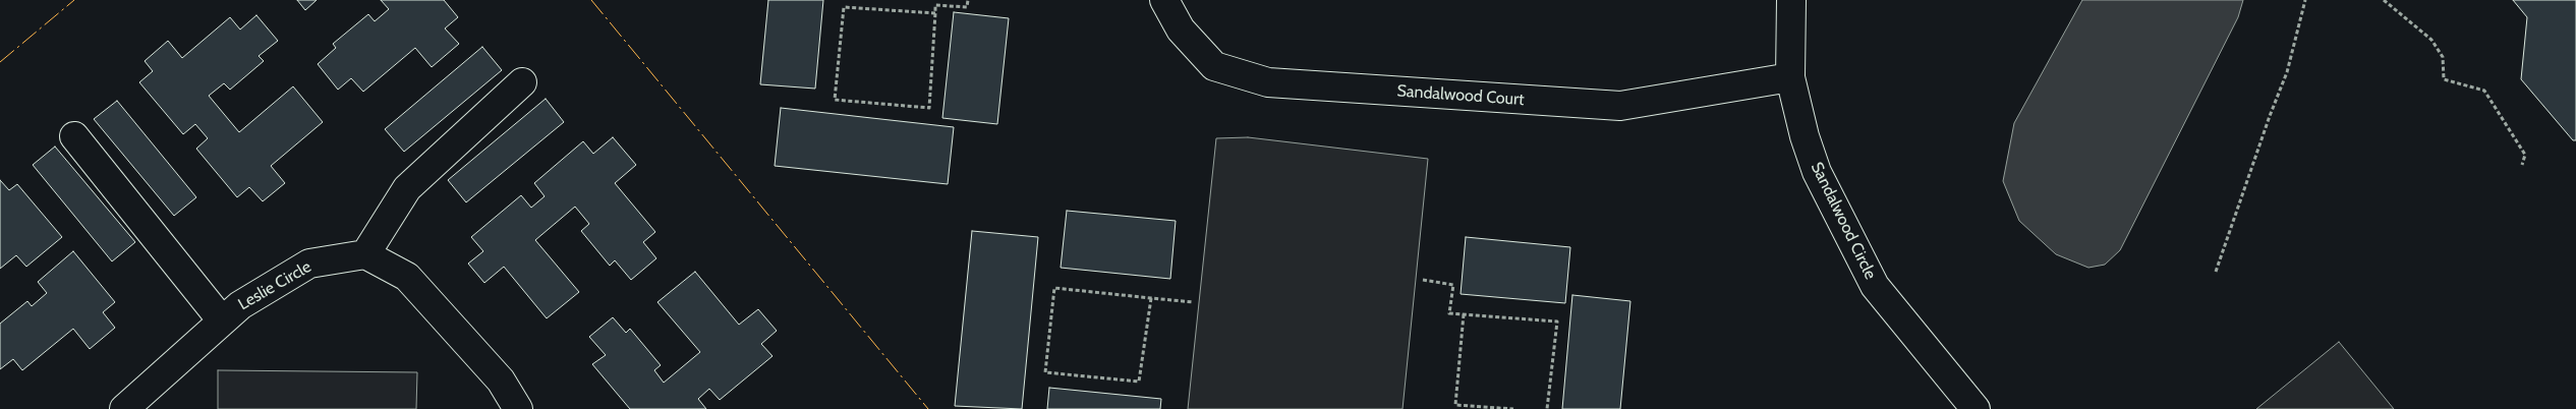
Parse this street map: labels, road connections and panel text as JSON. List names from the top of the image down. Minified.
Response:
{"streets":{"street":["Sandalwood Court","Sandalwood Circle","Leslie Circle"]},"crossings":[["Sandalwood Court","Sandalwood Circle"]]}
